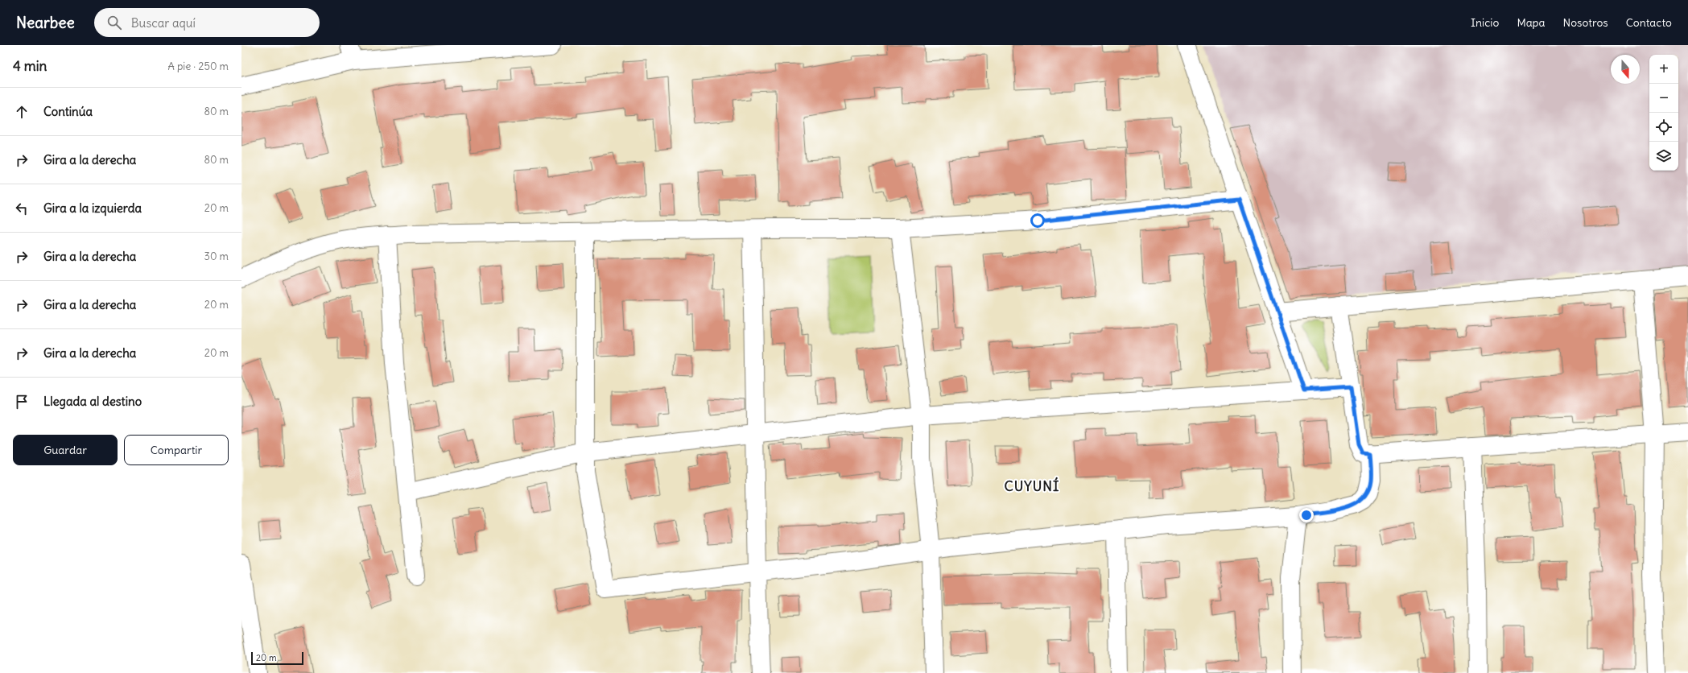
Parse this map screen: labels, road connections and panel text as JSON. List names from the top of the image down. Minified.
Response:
{"districts":["CUYUNÍ"],"scale_bar":"20 m","north":"bottom","page":{"header":"Nearbee","search":"Buscar aquí","nav":["Inicio","Mapa","Nosotros","Contacto"],"heading":["4 min","A pie · 250 m"],"map_buttons":["+","−"],"list":[["Continúa","80 m"],["Gira a la derecha","80 m"],["Gira a la izquierda","20 m"],["Gira a la derecha","30 m"],["Gira a la derecha","20 m"],["Gira a la derecha","20 m"],"Llegada al destino"],"buttons":["Guardar","Compartir"],"scale":"20 m"}}
